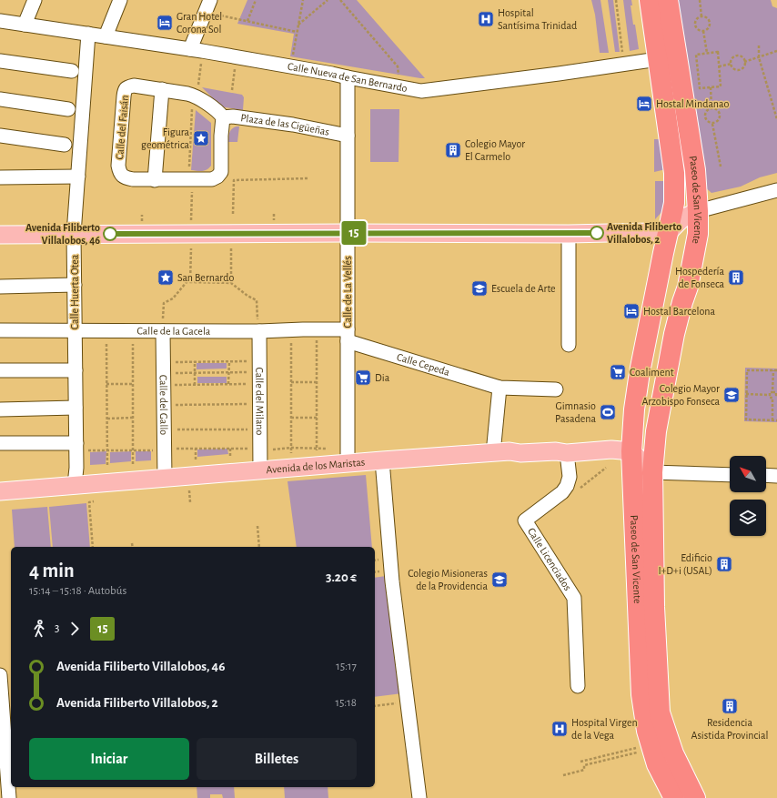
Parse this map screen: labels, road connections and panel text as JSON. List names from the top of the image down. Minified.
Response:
{"streets":{"highway":["Paseo de San Vicente"],"main road":["Avenida de los Maristas"],"street":["Calle Nueva de San Bernardo","Plaza de las Cigüeñas","Calle del Faisán","Calle Huerta Otea","Calle de La Vellés","Calle de la Gacela","Calle Cepeda","Calle del Milano","Calle del Gallo","Calle Licenciados"]},"crossings":[["Calle Nueva de San Bernardo","Paseo de San Vicente"],["Calle Nueva de San Bernardo","Calle Huerta Otea"],["Calle Nueva de San Bernardo","Calle de La Vellés"],["Plaza de las Cigüeñas","Calle de La Vellés"],["Paseo de San Vicente","Avenida de los Maristas"],["Calle Huerta Otea","Calle de la Gacela"],["Calle Huerta Otea","Avenida de los Maristas"],["Calle de La Vellés","Calle de la Gacela"],["Calle de La Vellés","Calle Cepeda"],["Calle de La Vellés","Avenida de los Maristas"],["Calle de la Gacela","Calle Cepeda"],["Calle de la Gacela","Calle del Milano"],["Calle de la Gacela","Calle del Gallo"],["Calle del Milano","Avenida de los Maristas"],["Calle del Gallo","Avenida de los Maristas"],["Avenida de los Maristas","Calle Licenciados"]],"places":{"hospital":["Hospital Santísima Trinidad","Hospital Virgen de la Vega"],"hotel":["Gran Hotel Corona Sol","Hostal Mindanao","Hostal Barcelona"],"place":["Figura geométrica","San Bernardo"],"building":["Colegio Mayor El Carmelo","Hospedería de Fonseca","Edificio I+D+i (USAL)","Residencia Asistida Provincial"],"other":["Avenida Filiberto Villalobos, 2","Avenida Filiberto Villalobos, 46"],"school or university":["Escuela de Arte","Colegio Mayor Arzobispo Fonseca","Colegio Misioneras de la Providencia"],"supermarket":["Coaliment","Dia"],"sports":["Gimnasio Pasadena"]},"lines":["bus line 15"],"north":"top left","page":{"on_map":"15","heading":["4 min","15:14 – 15:18 · Autobús","3.20 €"],"legs":["3","15"],"list":[{"name":"Avenida Filiberto Villalobos, 46","value":"15:17"},{"name":"Avenida Filiberto Villalobos, 2","value":"15:18"}],"buttons":["Iniciar","Billetes"]}}
